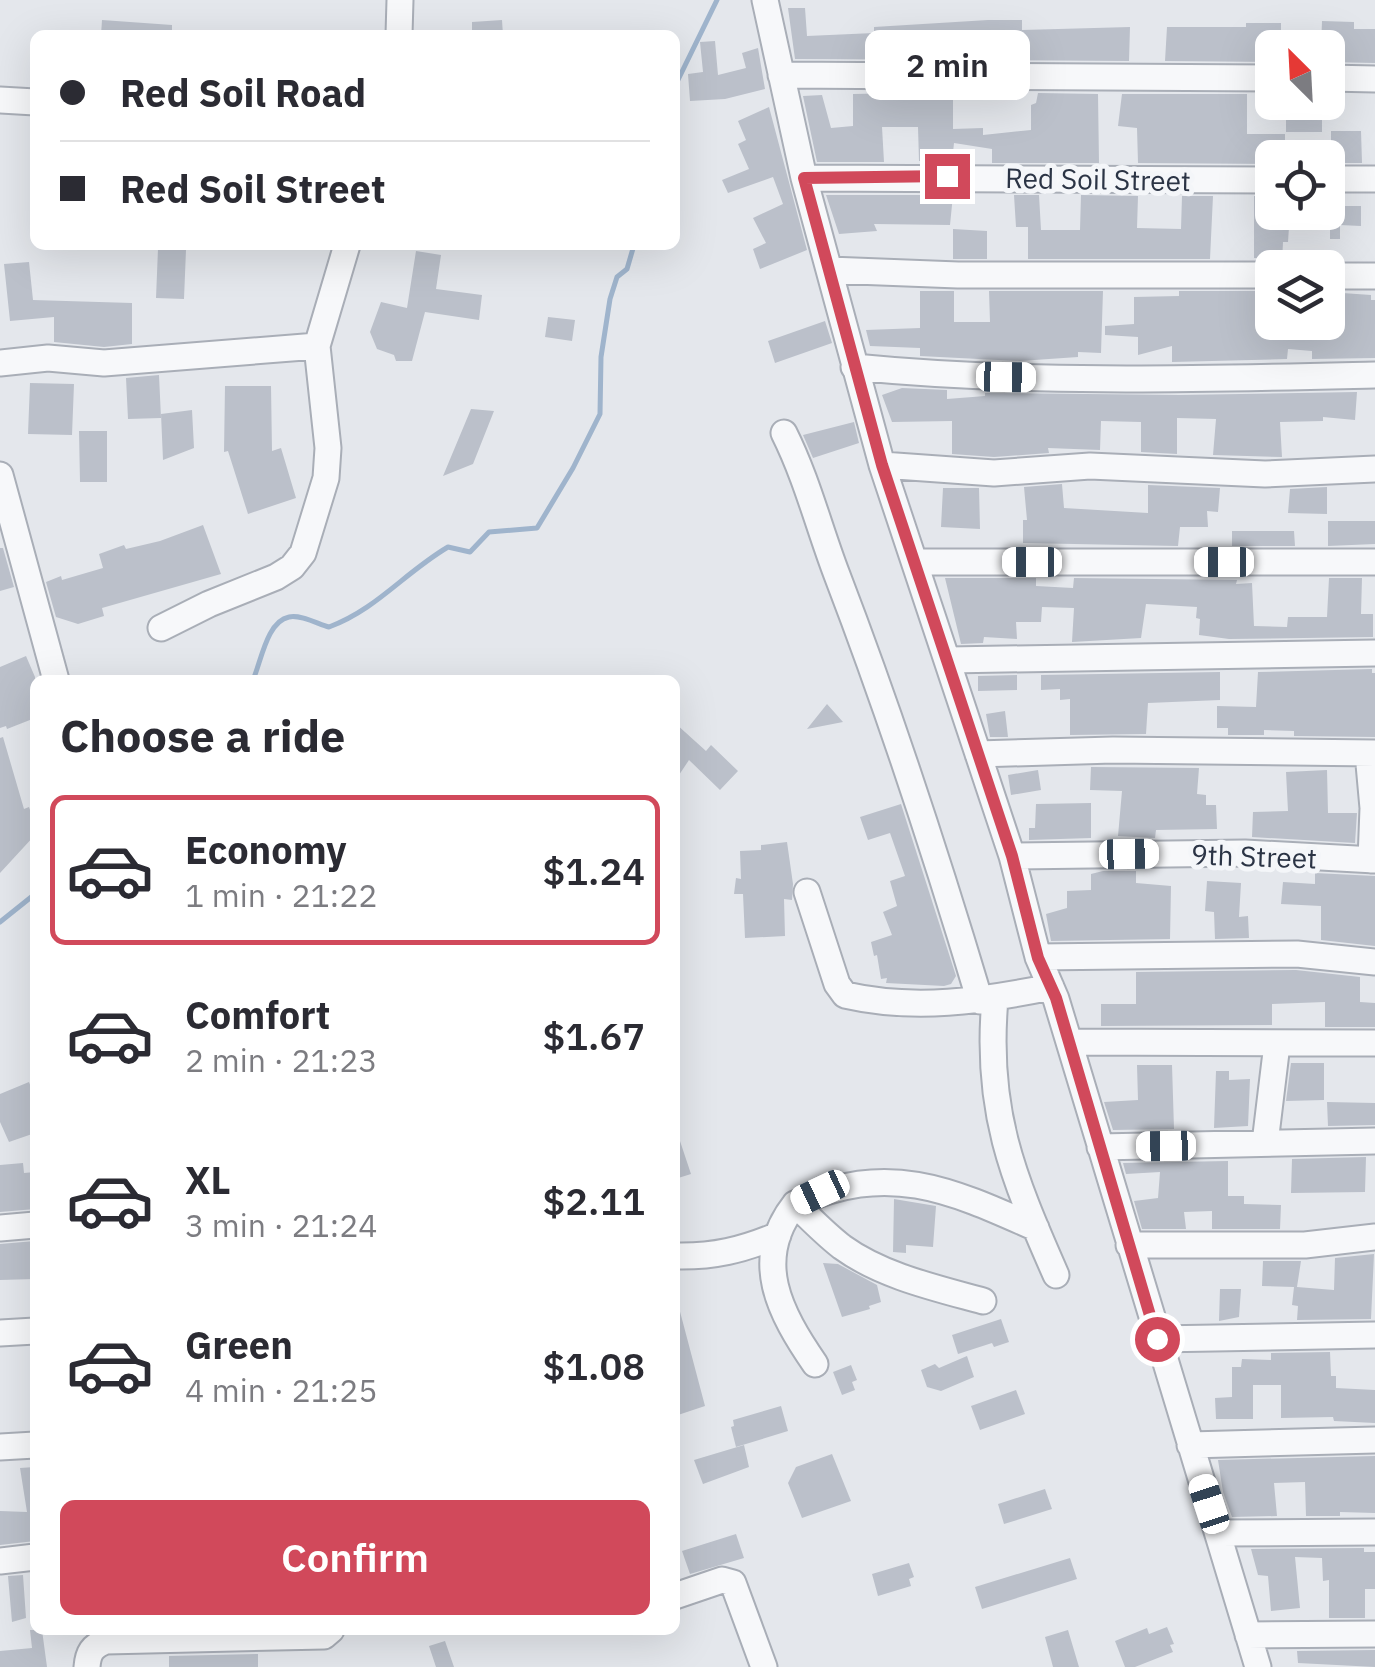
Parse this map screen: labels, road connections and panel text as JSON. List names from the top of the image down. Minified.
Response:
{"streets":{"street":["Red Soil Street","9th Street"]},"north":"top left","page":{"bubble":"2 min","banner":["Red Soil Road","Red Soil Street"],"heading":"Choose a ride","list":[{"name":"Economy","note":"1 min · 21:22","value":"$1.24"},{"name":"Comfort","note":"2 min · 21:23","value":"$1.67"},{"name":"XL","note":"3 min · 21:24","value":"$2.11"},{"name":"Green","note":"4 min · 21:25","value":"$1.08"}],"buttons":"Confirm"}}
